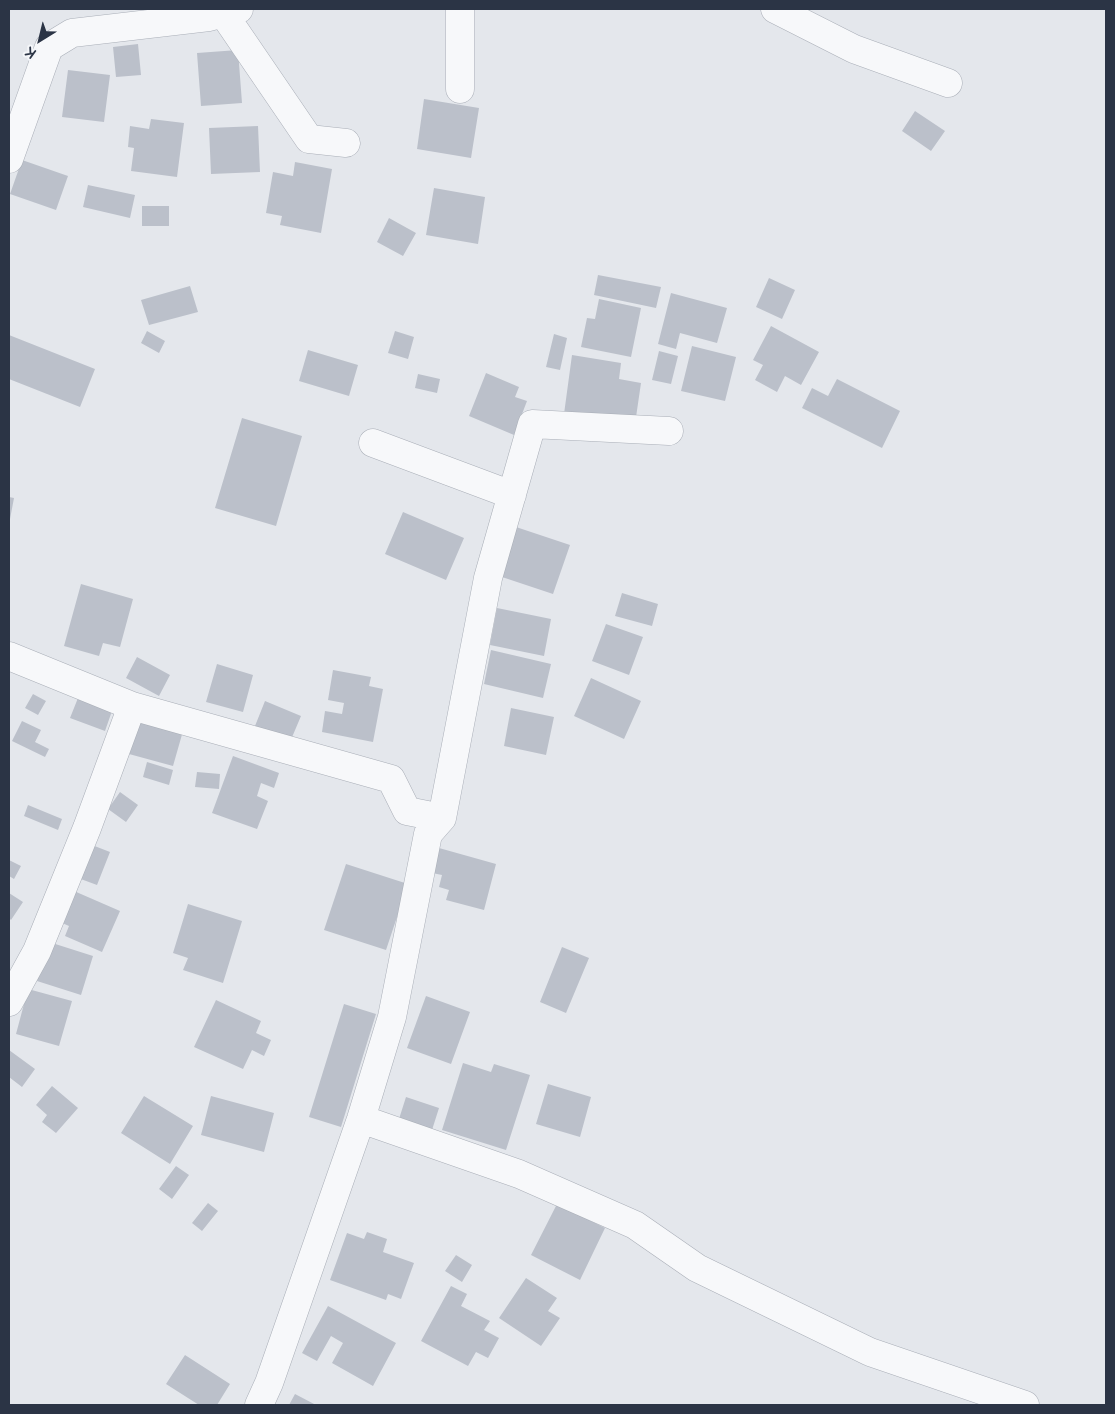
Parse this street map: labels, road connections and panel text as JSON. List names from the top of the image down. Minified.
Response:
{"north":"bottom left"}
